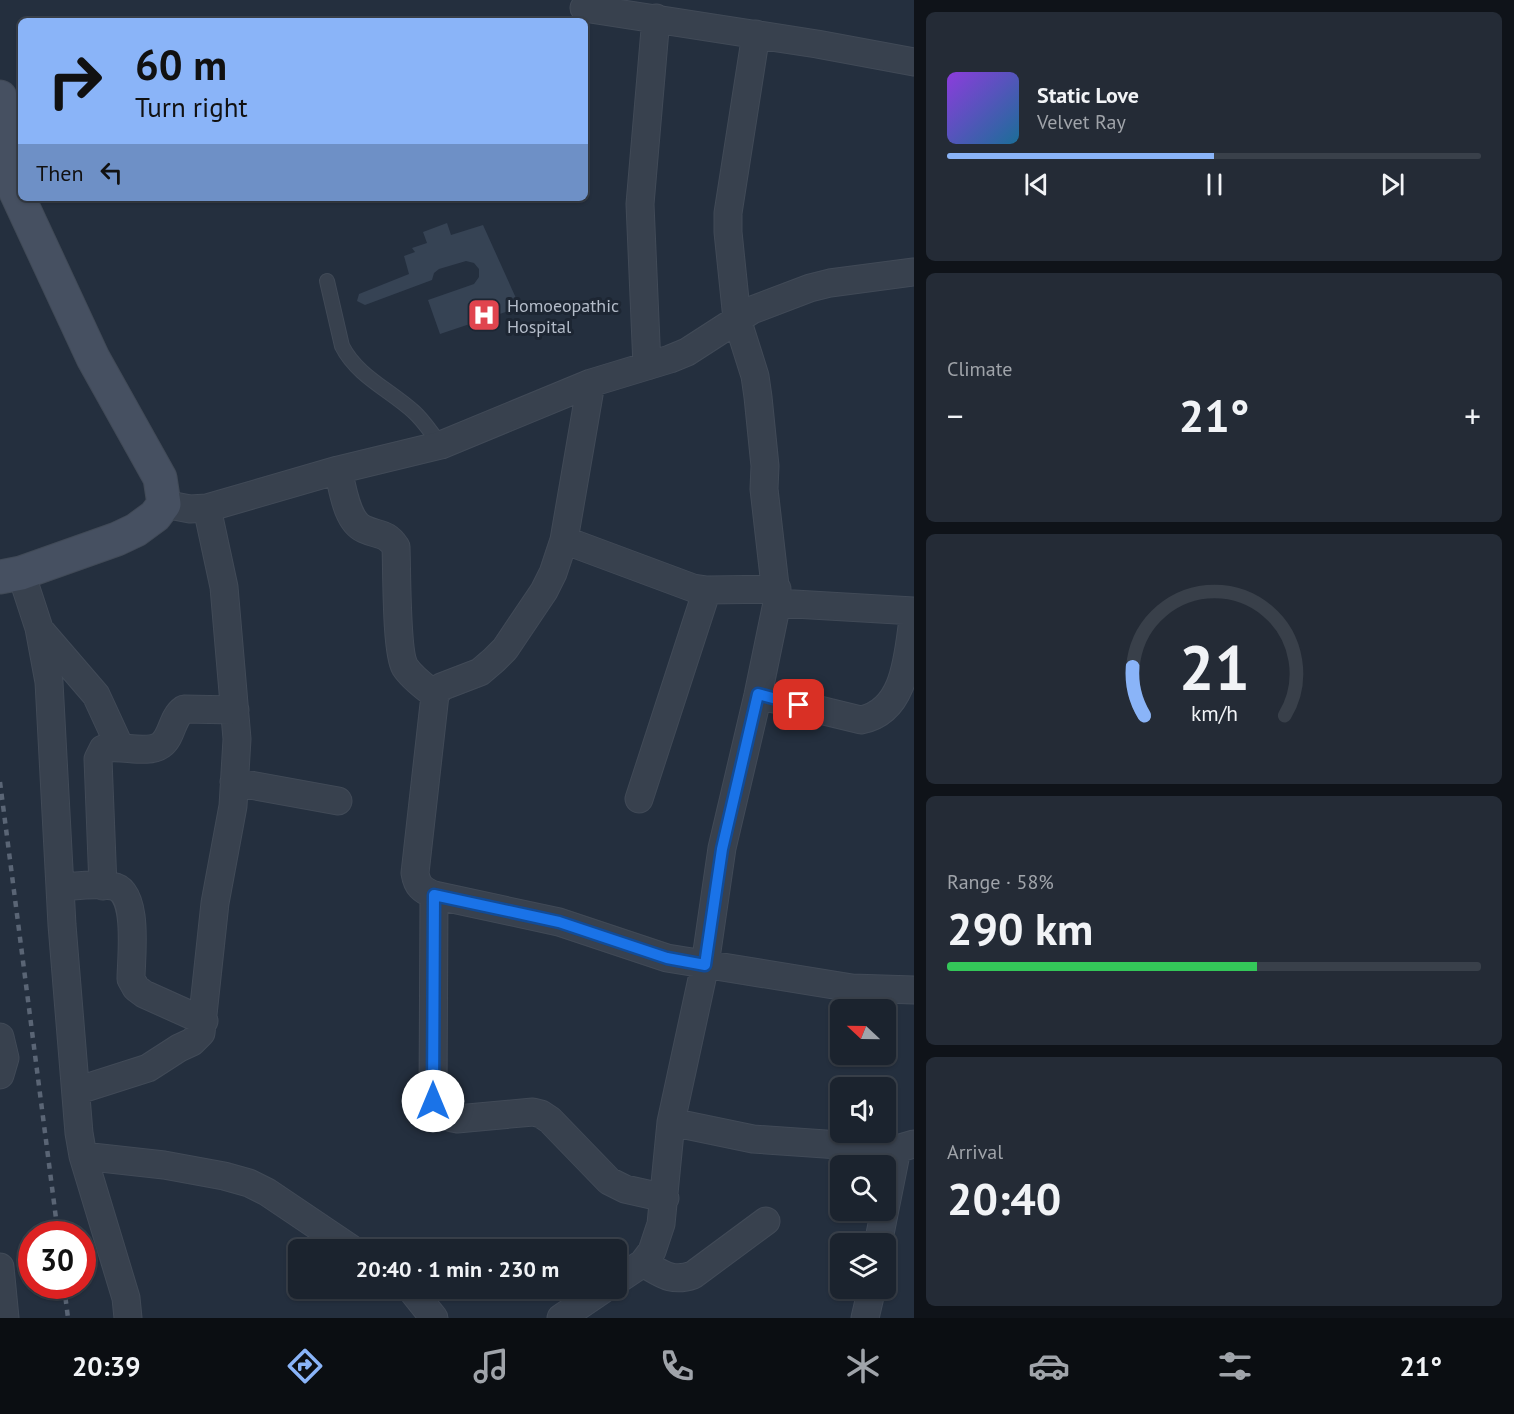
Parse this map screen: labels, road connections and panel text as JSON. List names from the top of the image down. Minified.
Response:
{"places":{"hospital":["Homoeopathic Hospital"]},"north":"left","page":{"turn":["60 m","Turn right"],"song":["Static Love","Velvet Ray"],"then":"Then","tile":["Climate",["Range · 58%","290 km"],["Arrival","20:40"]],"heat":["−","21°","+"],"limit":"30","trip":"20:40 · 1 min · 230 m","tabs":["20:39","21°"],"gauge":["21","km/h"]}}
